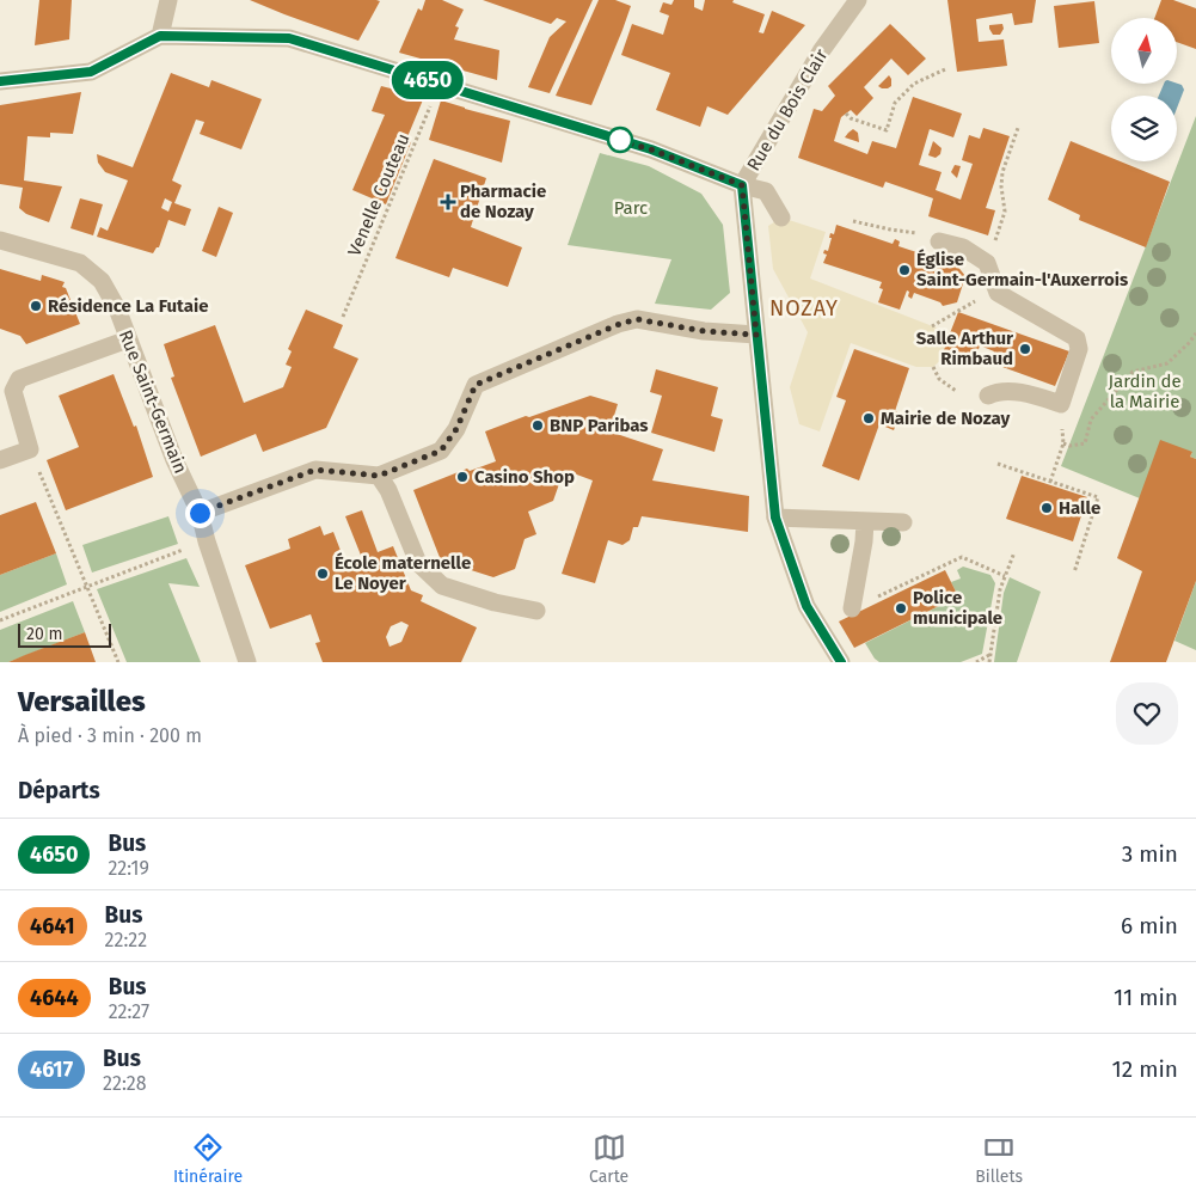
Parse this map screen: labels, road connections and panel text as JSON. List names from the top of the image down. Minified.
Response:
{"streets":{"street":["Rue du Bois Clair","Rue Saint-Germain"],"path":["Venelle Couteau"]},"districts":["NOZAY"],"parks":["Parc","Jardin de la Mairie"],"places":{"health":["Pharmacie de Nozay"],"other":["Église Saint-Germain-l'Auxerrois","Résidence La Futaie","Salle Arthur Rimbaud","Mairie de Nozay","BNP Paribas","Casino Shop","Halle","École maternelle Le Noyer","Police municipale"]},"lines":["bus line 4650"],"scale_bar":"20 m","north":"top","page":{"on_map":"4650","scale":"20 m","heading":[["Versailles","À pied · 3 min · 200 m"],"Départs"],"list":[{"mark":"4650","name":"Bus","note":"22:19","value":"3 min"},{"mark":"4641","name":"Bus","note":"22:22","value":"6 min"},{"mark":"4644","name":"Bus","note":"22:27","value":"11 min"},{"mark":"4617","name":"Bus","note":"22:28","value":"12 min"}],"tabs":["Itinéraire","Carte","Billets"]}}
